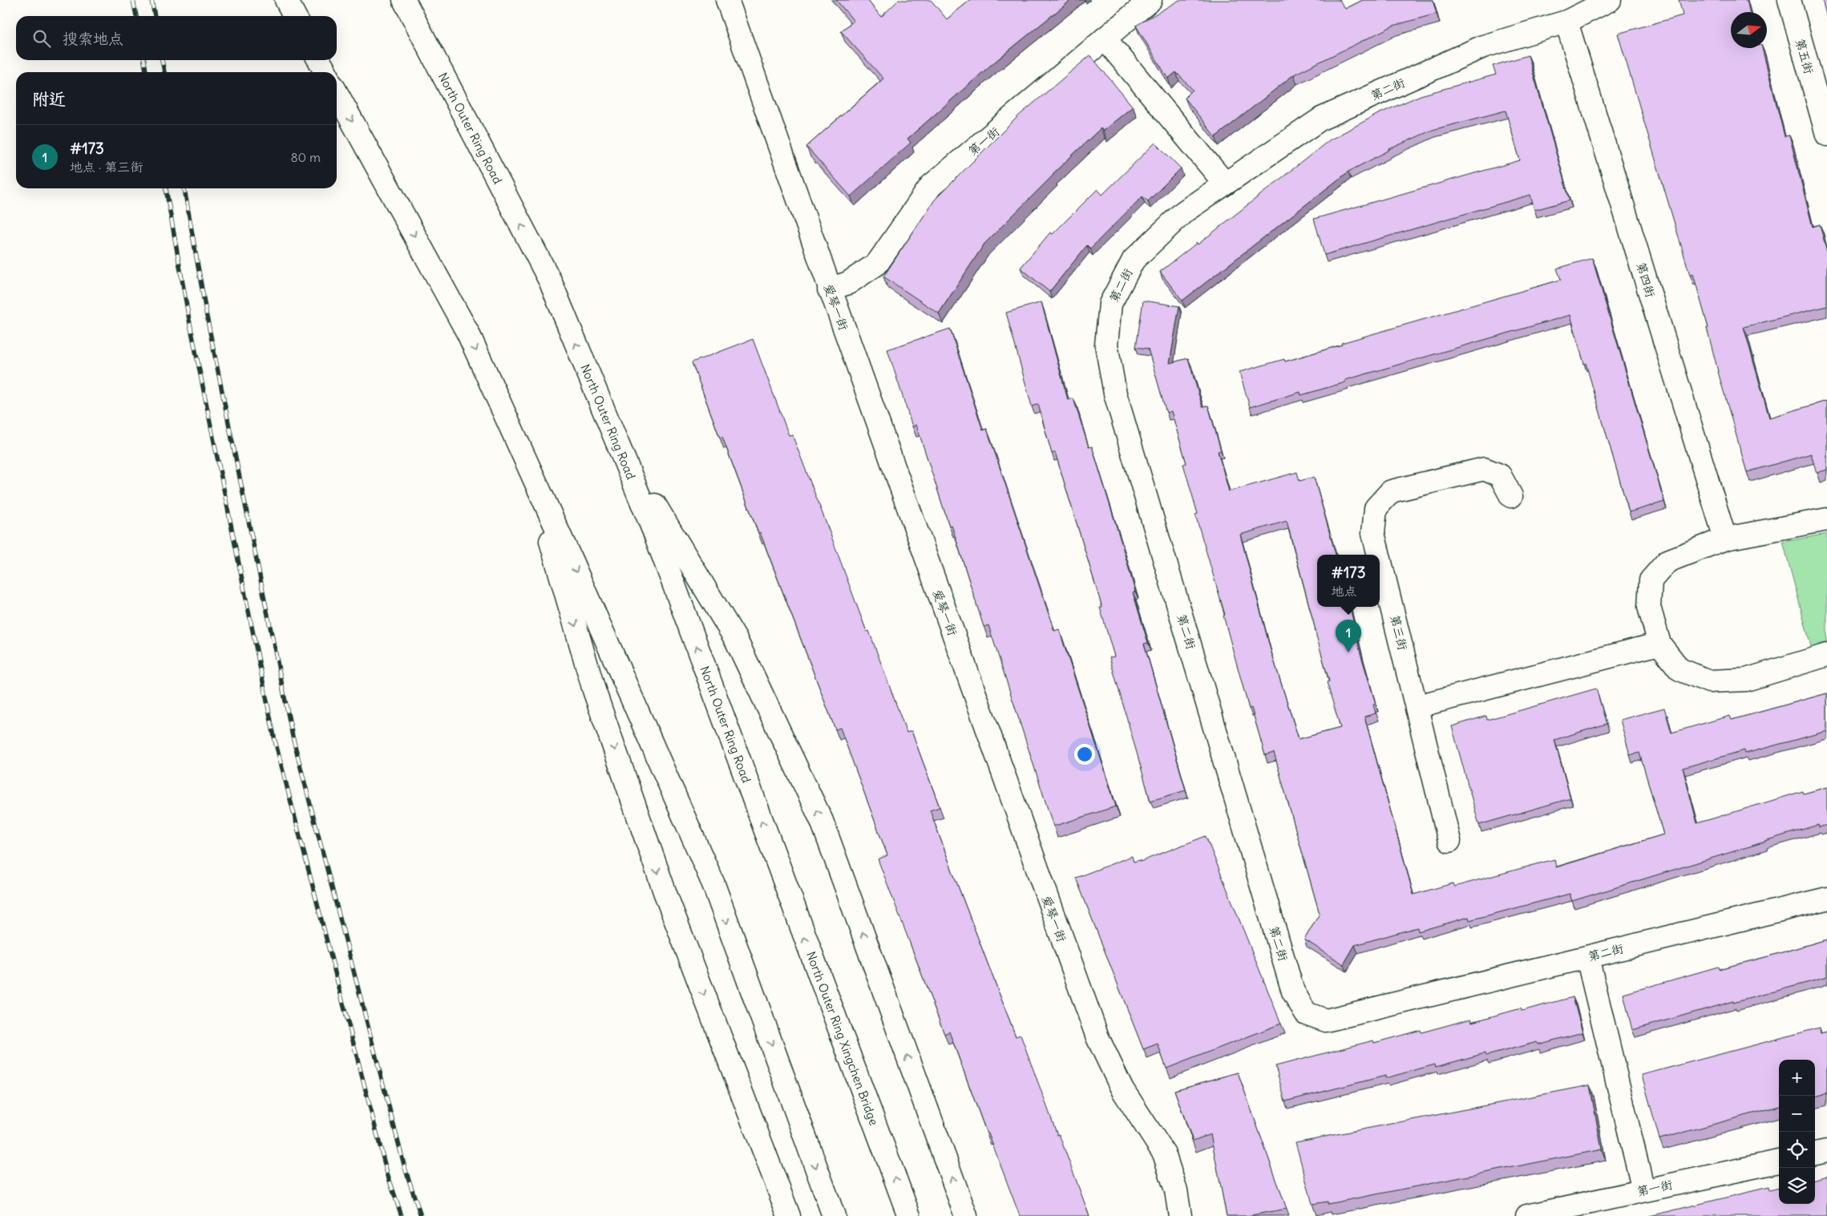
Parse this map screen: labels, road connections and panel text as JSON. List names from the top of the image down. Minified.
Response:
{"streets":{"main road":["第五街","第二街","North Outer Ring Road","第一街","第四街","爱琴一街","第三街","North Outer Ring Xingchen Bridge"]},"crossings":[["第二街","第四街"],["North Outer Ring Road","North Outer Ring Xingchen Bridge"],["第一街","爱琴一街"]],"north":"right","page":{"search":"搜索地点","heading":"附近","list":[{"mark":"1","name":"#173","note":"地点 · 第三街","value":"80 m"}],"popup":["#173","地点"],"pins":"1","map_buttons":["+","−"]}}
